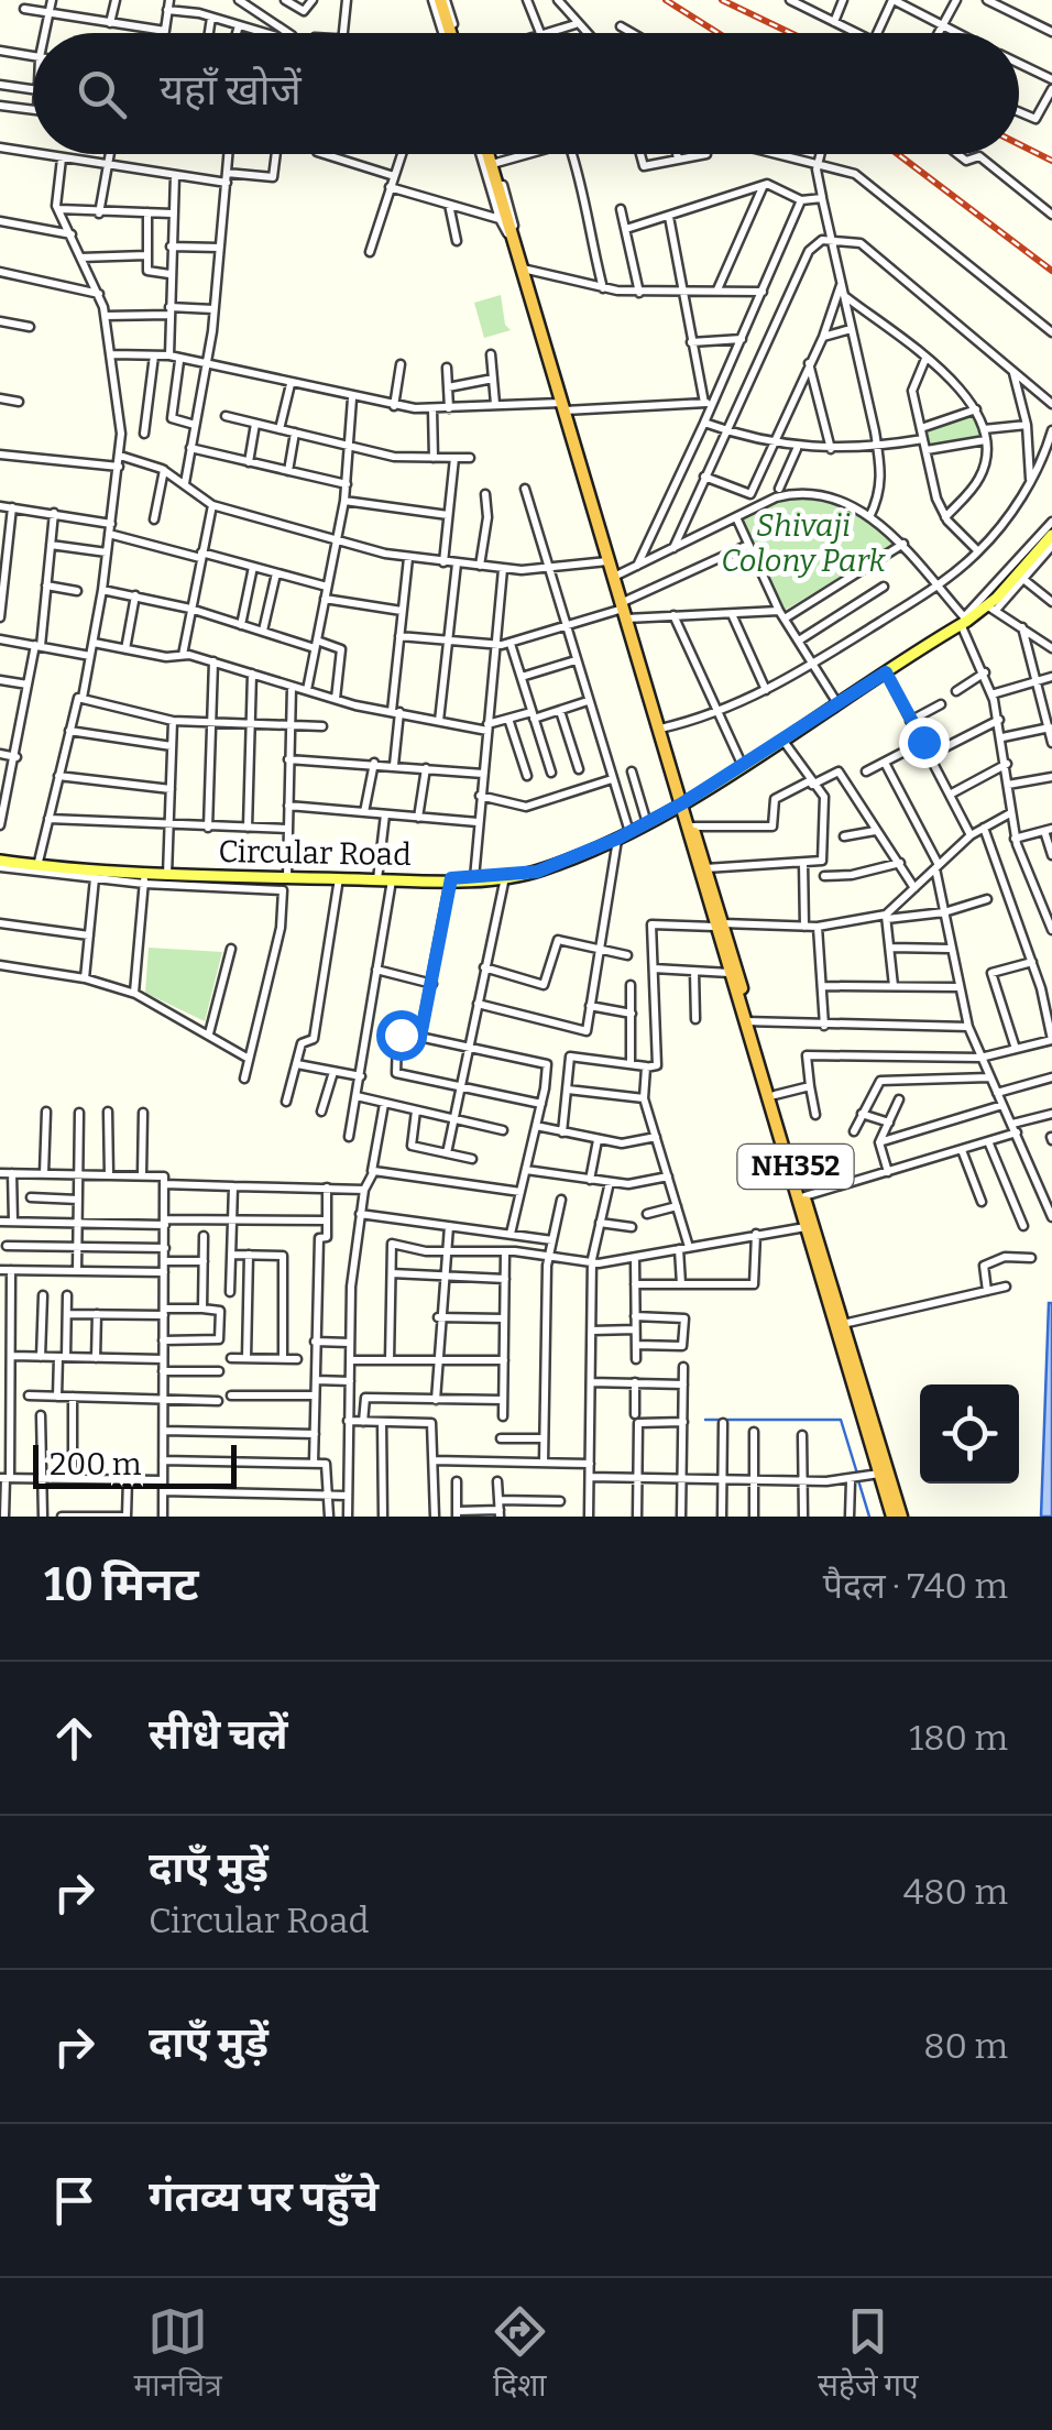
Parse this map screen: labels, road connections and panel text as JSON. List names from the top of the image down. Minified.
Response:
{"streets":{"highway":["NH352"],"main road":["Circular Road"]},"crossings":[["Circular Road","NH352"]],"parks":["Shivaji Colony Park"],"scale_bar":"200 m","page":{"search":"यहाँ खोजें","scale":"200 m","heading":["10 मिनट","पैदल · 740 m"],"list":[["सीधे चलें","180 m"],["दाएँ मुड़ें","Circular Road","480 m"],["दाएँ मुड़ें","80 m"],"गंतव्य पर पहुँचे"],"nav":["मानचित्र","दिशा","सहेजे गए"]}}
